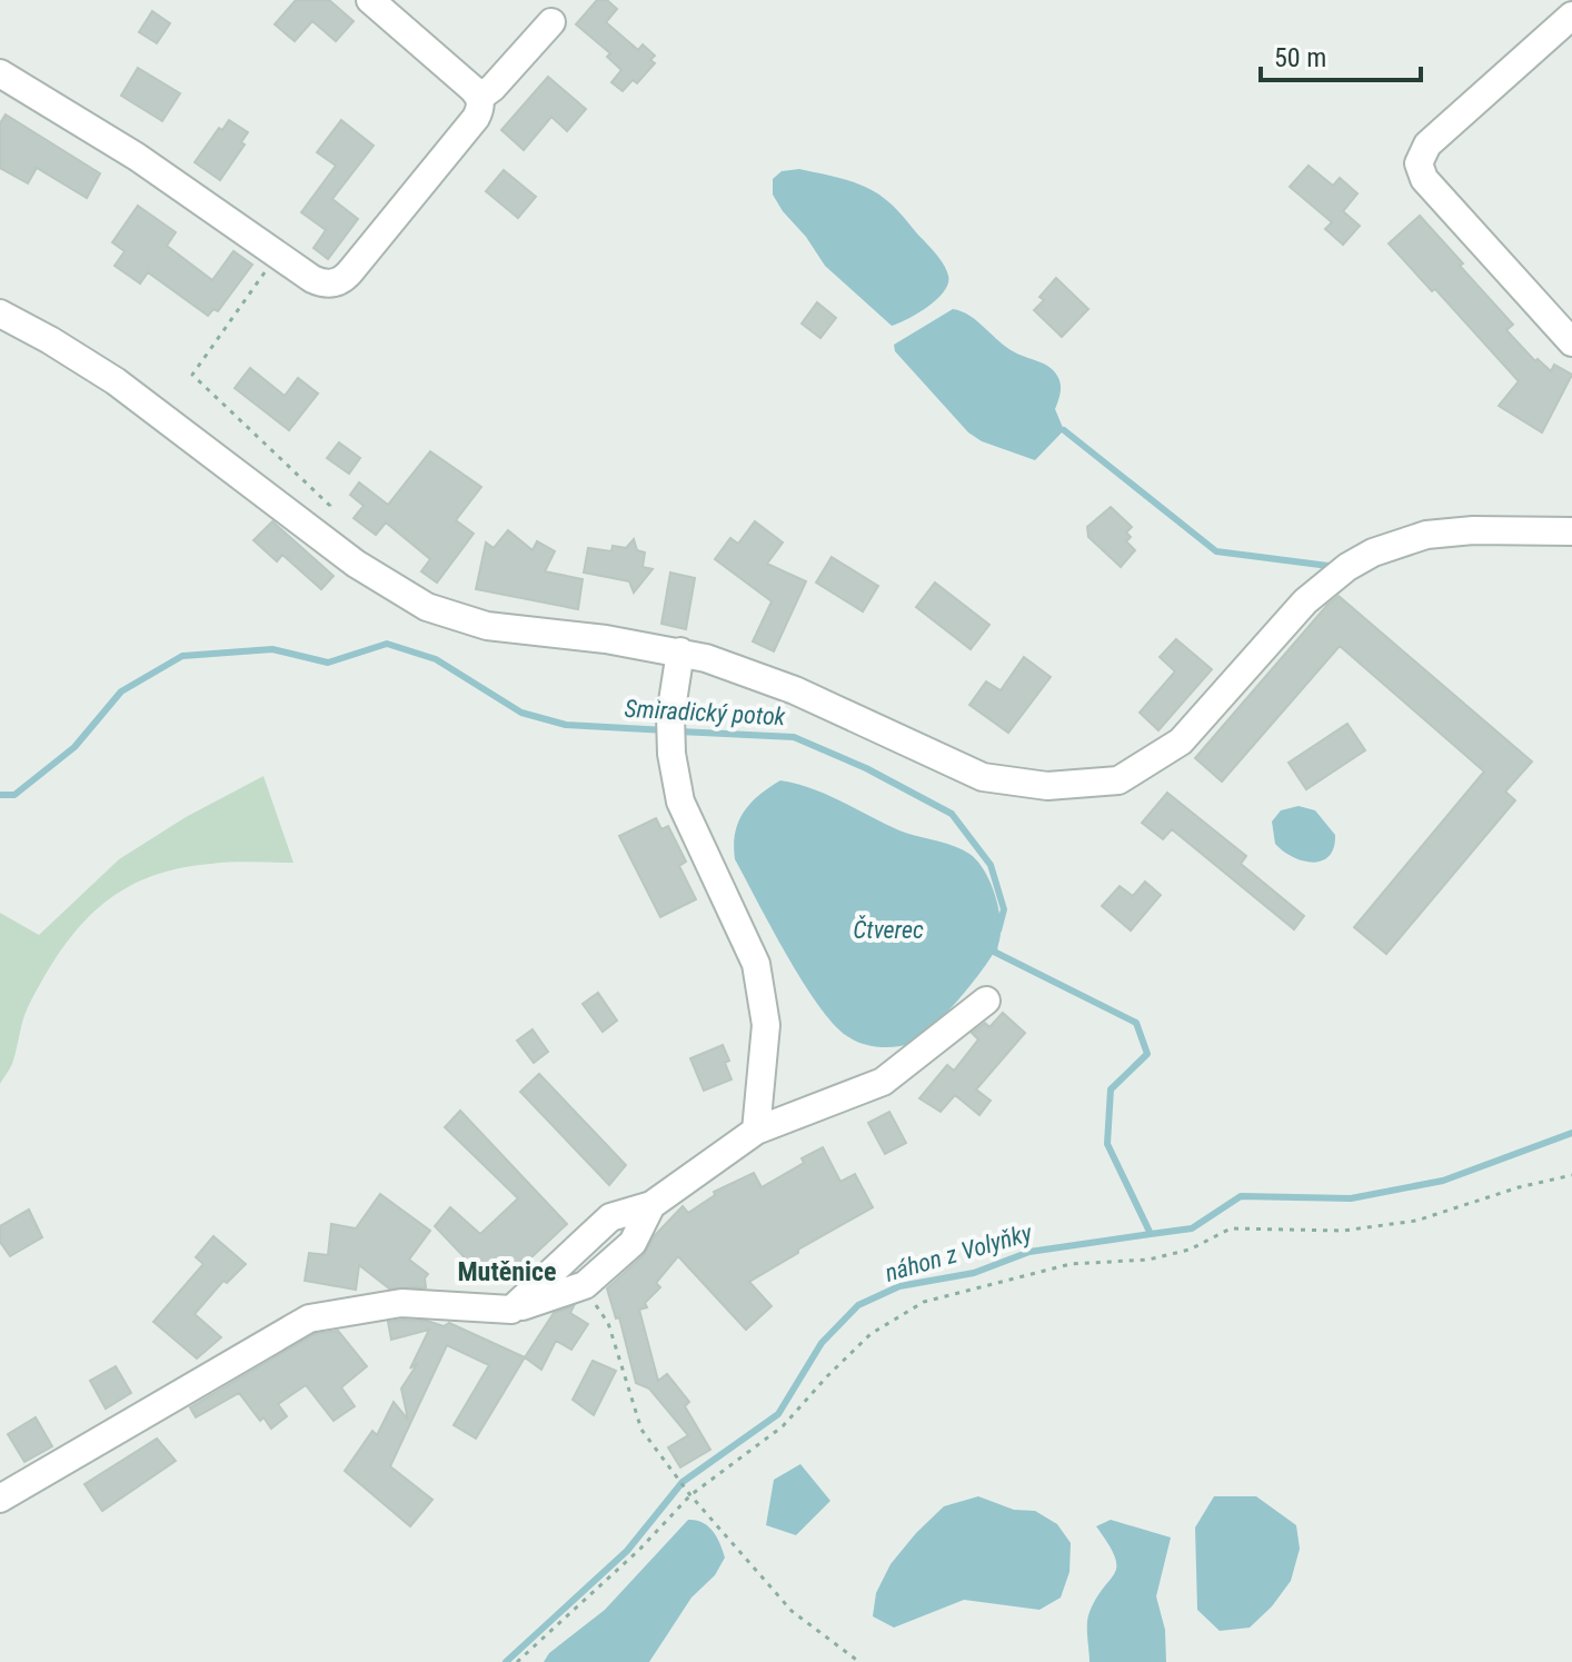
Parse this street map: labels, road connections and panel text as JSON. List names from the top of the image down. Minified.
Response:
{"districts":["Mutěnice"],"water":["Smiradický potok","Čtverec","náhon z Volyňky"],"scale_bar":"50 m"}
